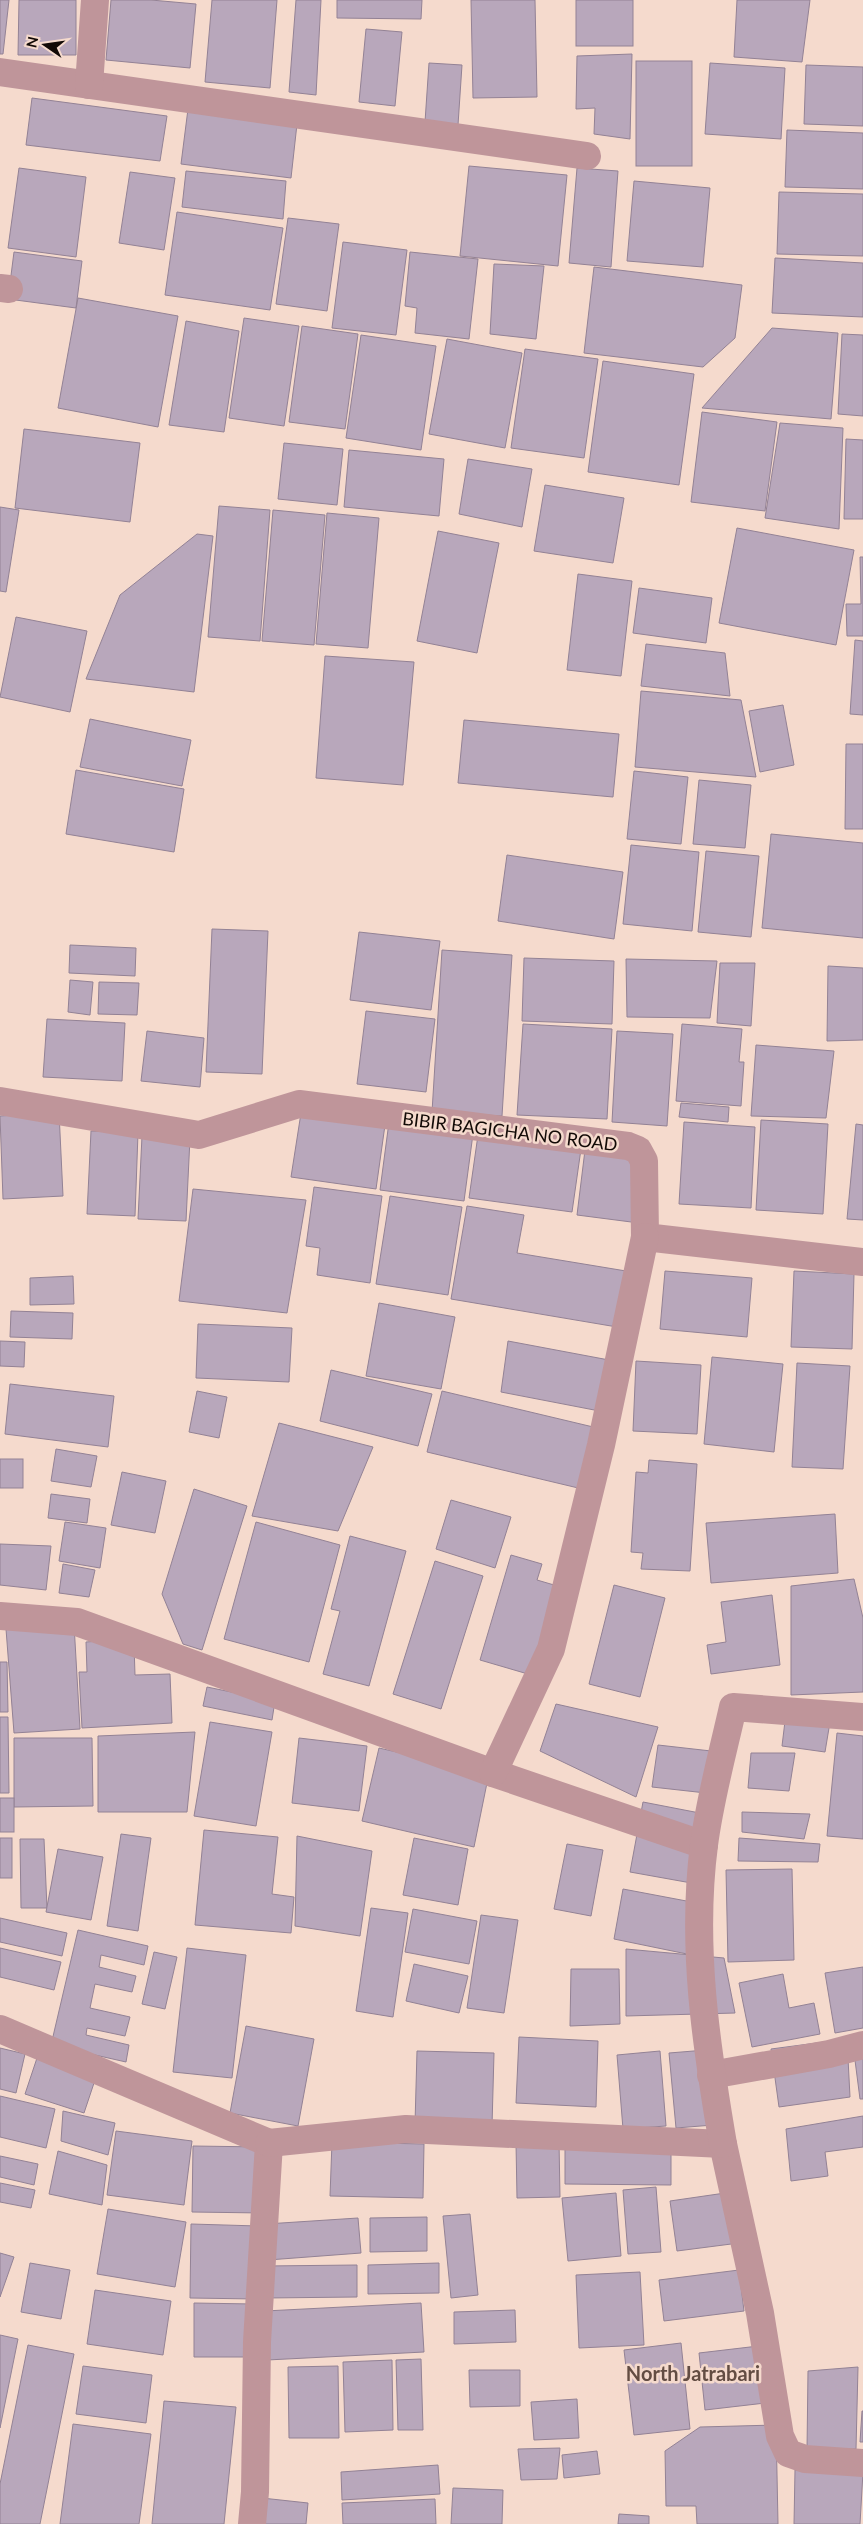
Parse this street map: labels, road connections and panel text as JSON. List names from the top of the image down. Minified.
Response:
{"streets":{"street":["BIBIR BAGICHA NO ROAD"]},"districts":["North Jatrabari"],"north":"left"}
